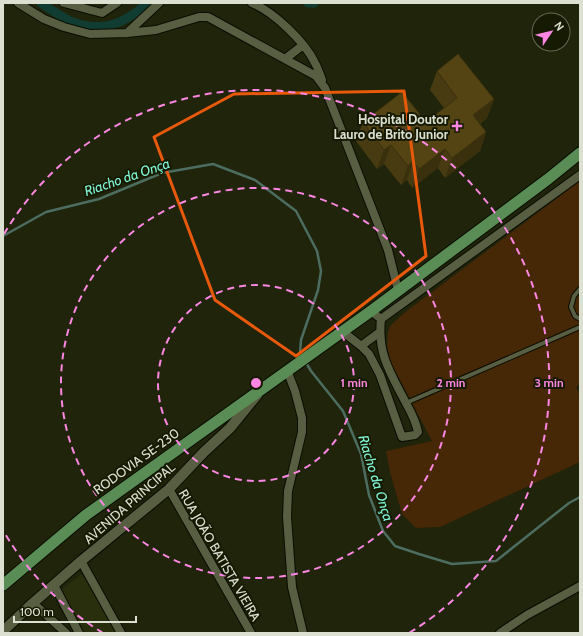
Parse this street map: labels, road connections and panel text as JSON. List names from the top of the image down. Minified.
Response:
{"streets":{"main road":["RODOVIA SE-230"],"street":["AVENIDA PRINCIPAL","RUA JOÃO BATISTA VIEIRA"]},"crossings":[["RODOVIA SE-230","AVENIDA PRINCIPAL"],["AVENIDA PRINCIPAL","RUA JOÃO BATISTA VIEIRA"]],"water":["Riacho da Onça"],"places":{"health":["Hospital Doutor Lauro de Brito Junior"]},"scale_bar":"100 m","north":"top right","rings":["1 min","2 min","3 min"]}
